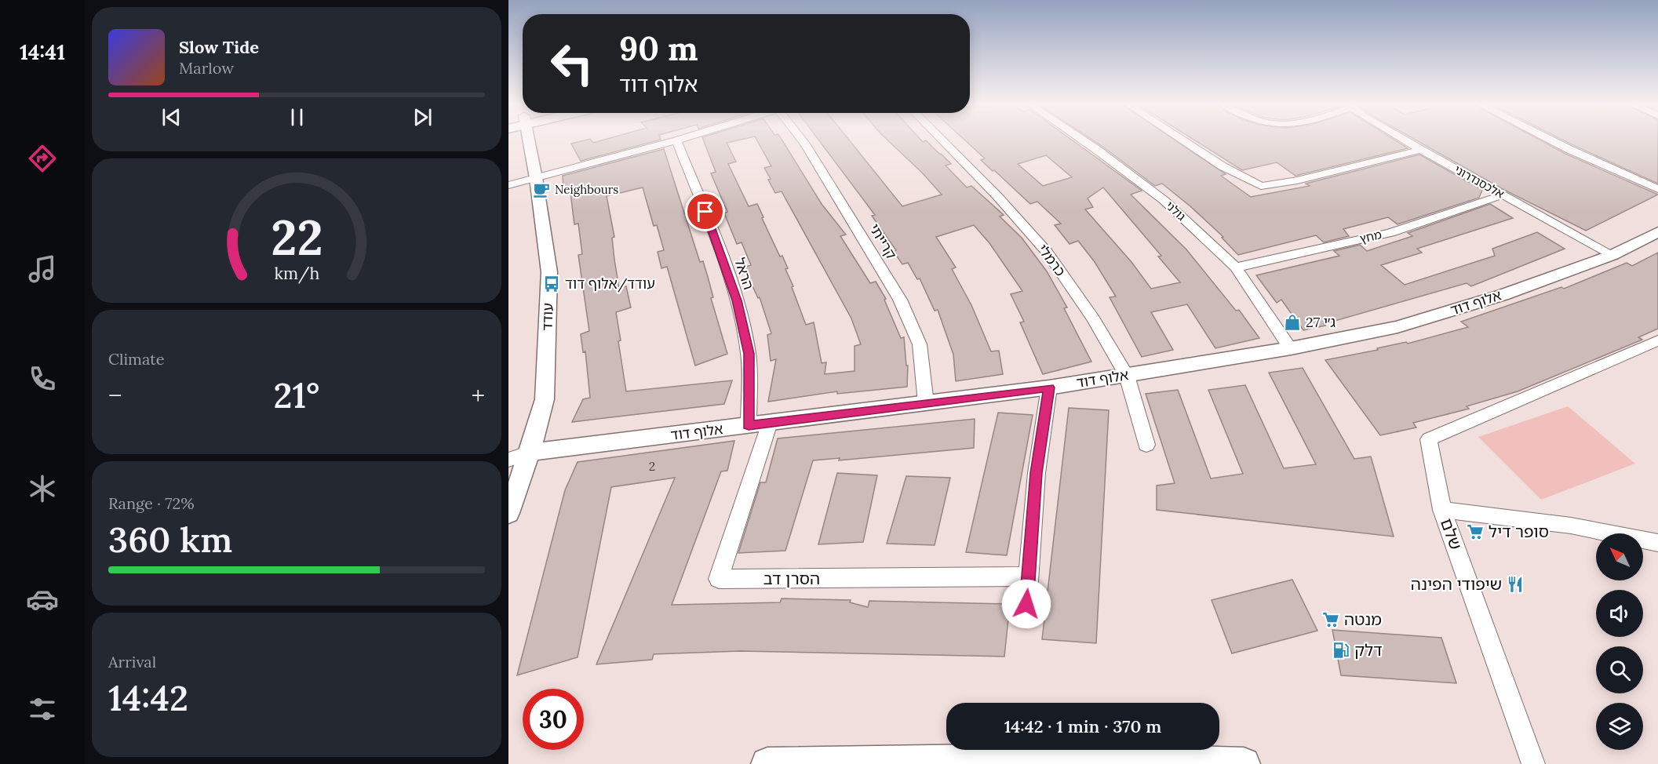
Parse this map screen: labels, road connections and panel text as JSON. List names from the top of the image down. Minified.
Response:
{"streets":{"street":["אלכסנדרוני","גולני","מחץ","קרייתי","כרמלי","הראל","אלוף דוד","עודד","שלם","הסרן דב"]},"crossings":[["אלכסנדרוני","מחץ"],["אלכסנדרוני","אלוף דוד"],["גולני","מחץ"],["גולני","אלוף דוד"],["קרייתי","אלוף דוד"],["כרמלי","אלוף דוד"],["הראל","אלוף דוד"],["אלוף דוד","עודד"],["אלוף דוד","הסרן דב"]],"places":{"cafe":["Neighbours"],"bus stop":["עודד/אלוף דוד"],"shop":["ג׳י 27"],"supermarket":["סופר דיל","מנטה"],"restaurant":["שיפודי הפינה"],"fuel station":["דלק"]},"house_numbers":["2"],"north":"top left","page":{"tabs":"14:41","turn":["90 m","אלוף דוד"],"song":["Slow Tide","Marlow"],"tile":["Climate",["Range · 72%","360 km"],["Arrival","14:42"]],"heat":["−","21°","+"],"limit":"30","trip":"14:42 · 1 min · 370 m","gauge":["22","km/h"]}}
